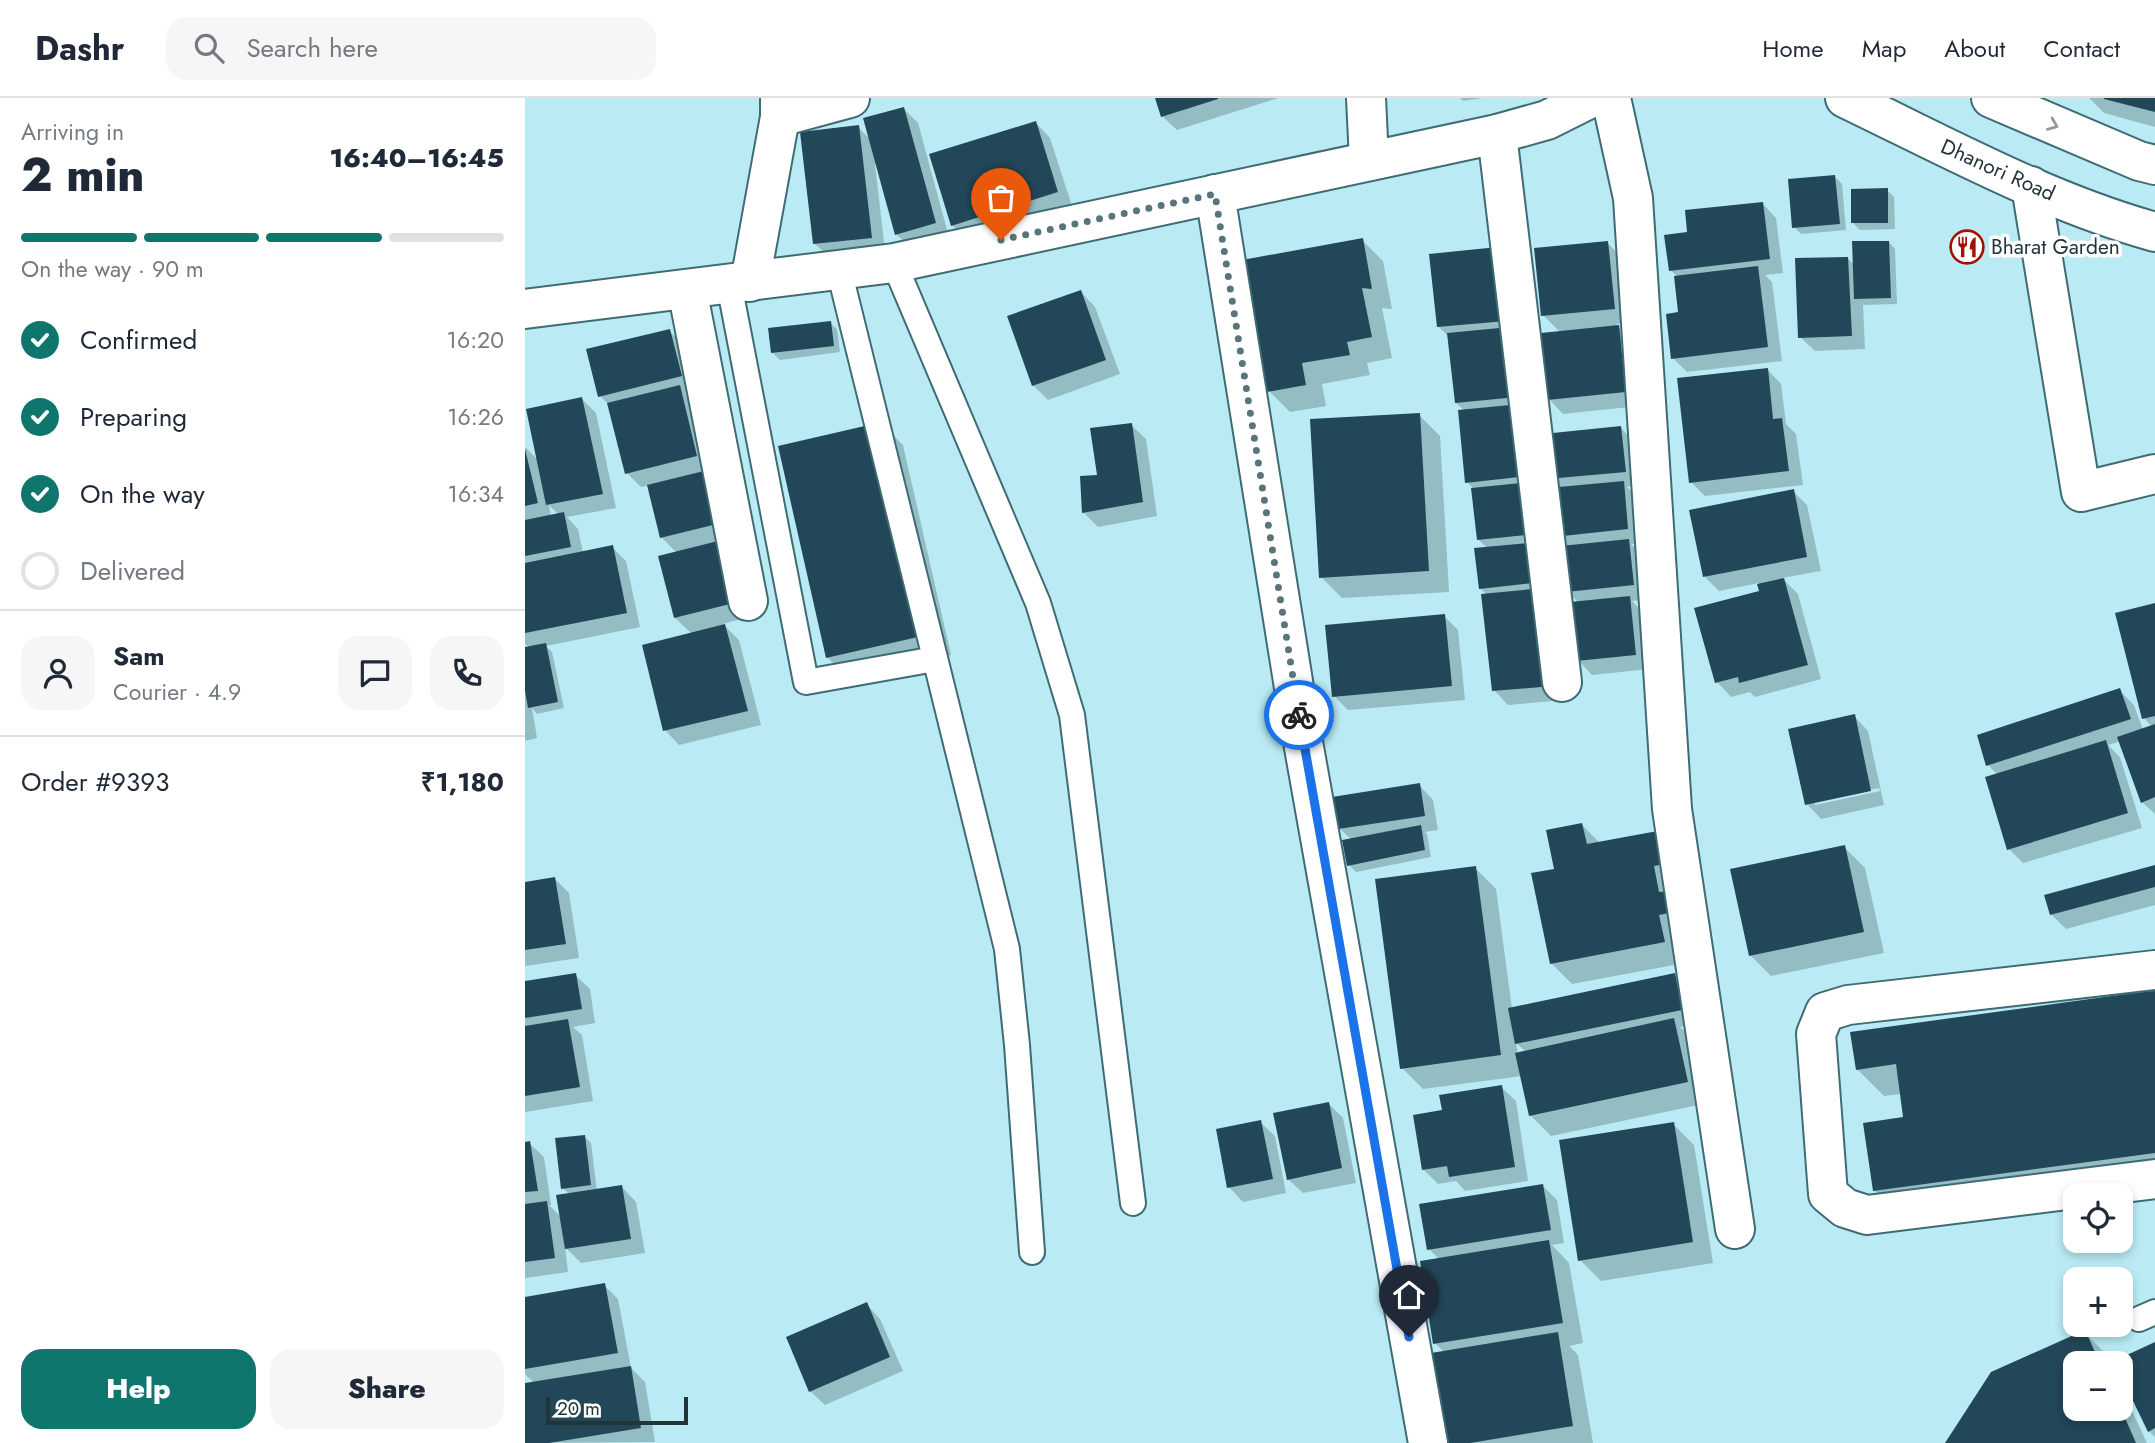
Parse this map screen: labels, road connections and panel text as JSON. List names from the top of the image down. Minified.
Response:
{"streets":{"street":["Dhanori Road"]},"places":{"restaurant":["Bharat Garden"]},"scale_bar":"20 m","page":{"header":"Dashr","search":"Search here","nav":["Home","Map","About","Contact"],"heading":["2 min","Arriving in","16:40–16:45"],"panel":["Sam","Courier · 4.9","Order #9393","₹1,180"],"bar":"On the way · 90 m","list":[["Confirmed","16:20"],["Preparing","16:26"],["On the way","16:34"],"Delivered"],"map_buttons":["+","−"],"buttons":["Help","Share"],"scale":"20 m"}}
